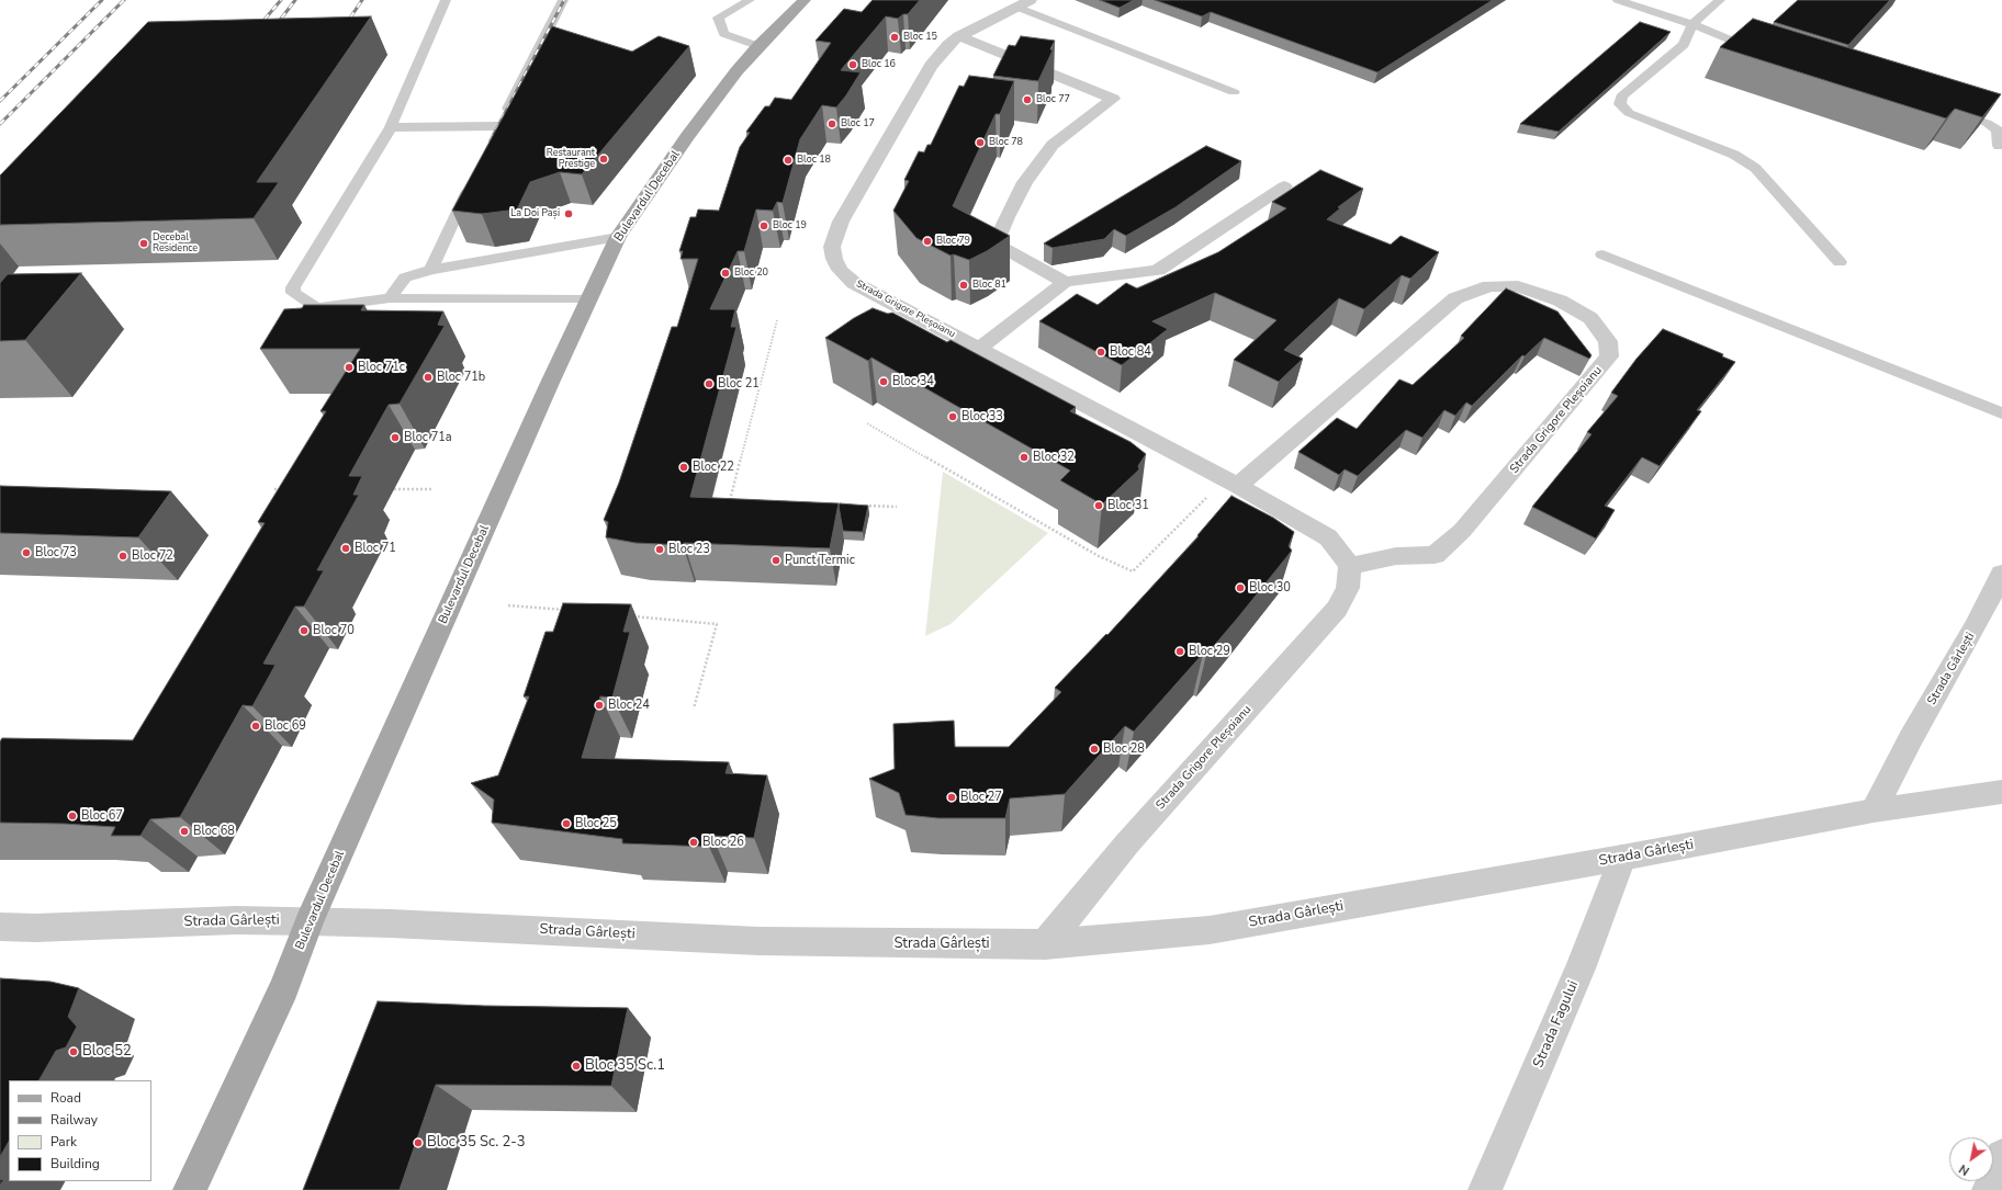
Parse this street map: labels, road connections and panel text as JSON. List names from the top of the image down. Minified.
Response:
{"streets":{"main road":["Bulevardul Decebal"],"street":["Strada Grigore Pleșoianu","Strada Gârlești","Strada Fagului"]},"crossings":[["Bulevardul Decebal","Strada Gârlești"],["Strada Grigore Pleșoianu","Strada Gârlești"],["Strada Gârlești","Strada Fagului"]],"places":["Bloc 15","Bloc 16","Bloc 77","Bloc 17","Bloc 78","Restaurant Prestige","Bloc 18","La Doi Pași","Bloc 19","Bloc 79","Decebal Residence","Bloc 20","Bloc 81","Bloc 84","Bloc 71c","Bloc 71b","Bloc 34","Bloc 21","Bloc 33","Bloc 71a","Bloc 32","Bloc 22","Bloc 31","Bloc 71","Bloc 23","Bloc 73","Bloc 72","Punct Termic","Bloc 30","Bloc 70","Bloc 29","Bloc 24","Bloc 69","Bloc 28","Bloc 27","Bloc 67","Bloc 25","Bloc 68","Bloc 26","Bloc 52","Bloc 35 Sc.1","Bloc 35 Sc. 2-3"],"legend":["Road","Railway","Park","Building"],"north":"bottom left"}
